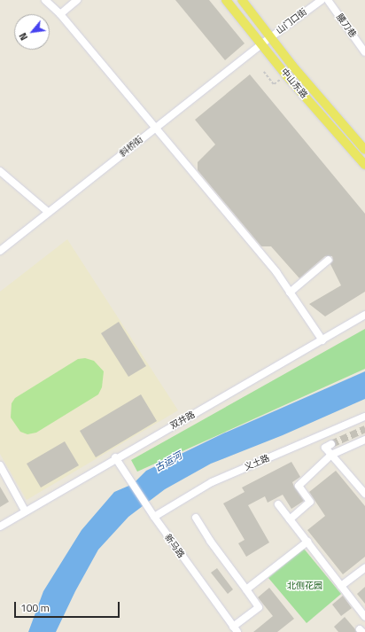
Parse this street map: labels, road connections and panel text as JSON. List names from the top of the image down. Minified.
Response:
{"streets":{"main road":["中山东路"],"street":["山门口街","腰刀巷","斜桥街","双井路","义土路","新马路"]},"crossings":[["山门口街","中山东路"],["山门口街","斜桥街"],["中山东路","斜桥街"],["双井路","新马路"],["义土路","新马路"]],"water":["古运河"],"parks":["北侧花园"],"scale_bar":"100 m","north":"bottom left"}
